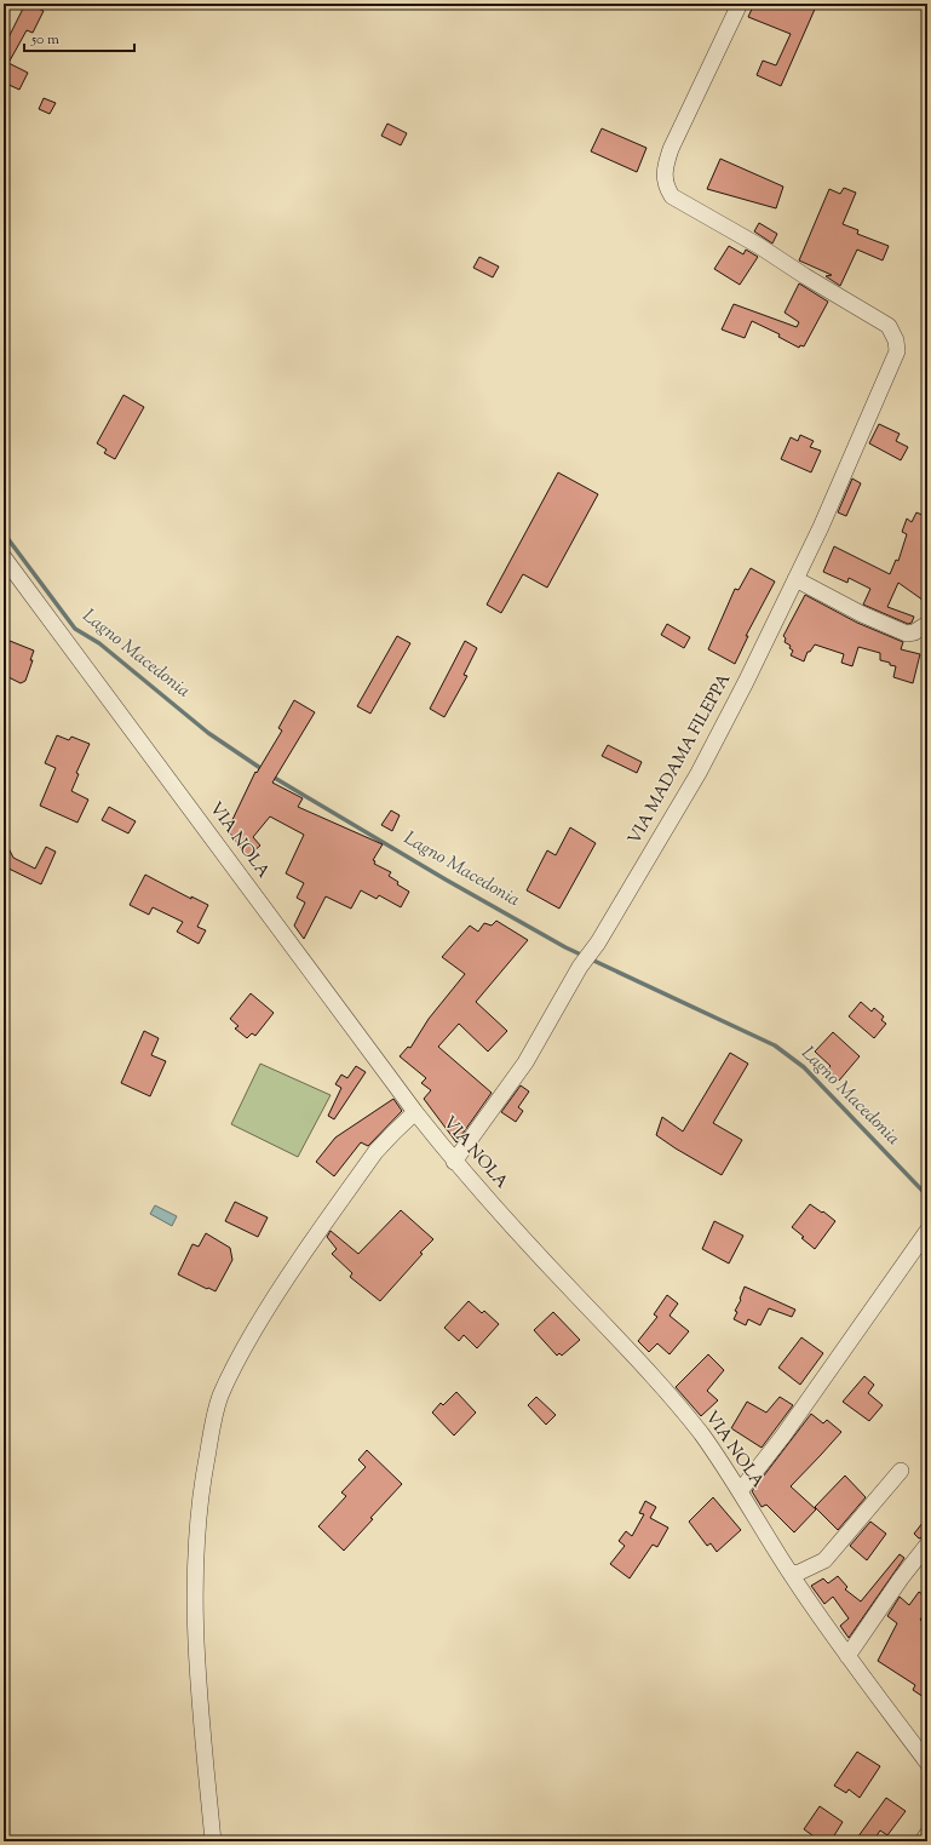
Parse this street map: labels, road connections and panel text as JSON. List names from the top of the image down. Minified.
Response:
{"streets":{"street":["VIA MADAMA FILEPPA","VIA NOLA"]},"crossings":[["VIA MADAMA FILEPPA","VIA NOLA"]],"water":["Lagno Macedonia"],"scale_bar":"50 m"}
